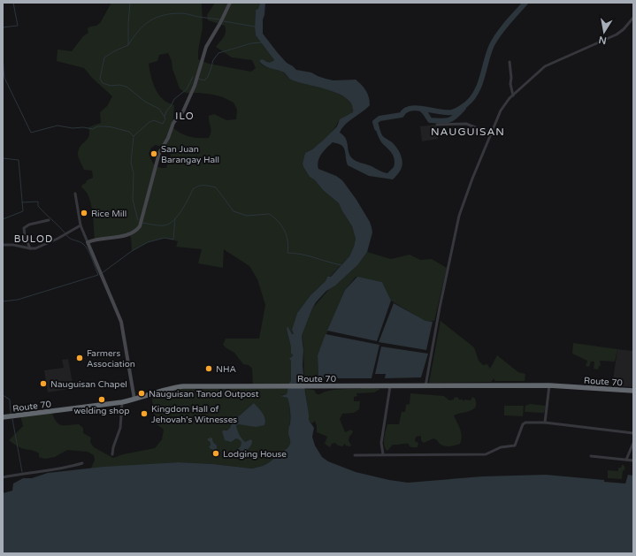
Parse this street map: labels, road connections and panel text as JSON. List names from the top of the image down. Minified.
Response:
{"streets":{"highway":["Route 70"]},"districts":["ILO","NAUGUISAN","BULOD"],"places":["San Juan Barangay Hall","Rice Mill","Farmers Association","NHA","Nauguisan Chapel","Nauguisan Tanod Outpost","welding shop","Kingdom Hall of Jehovah's Witnesses","Lodging House"],"north":"bottom"}
